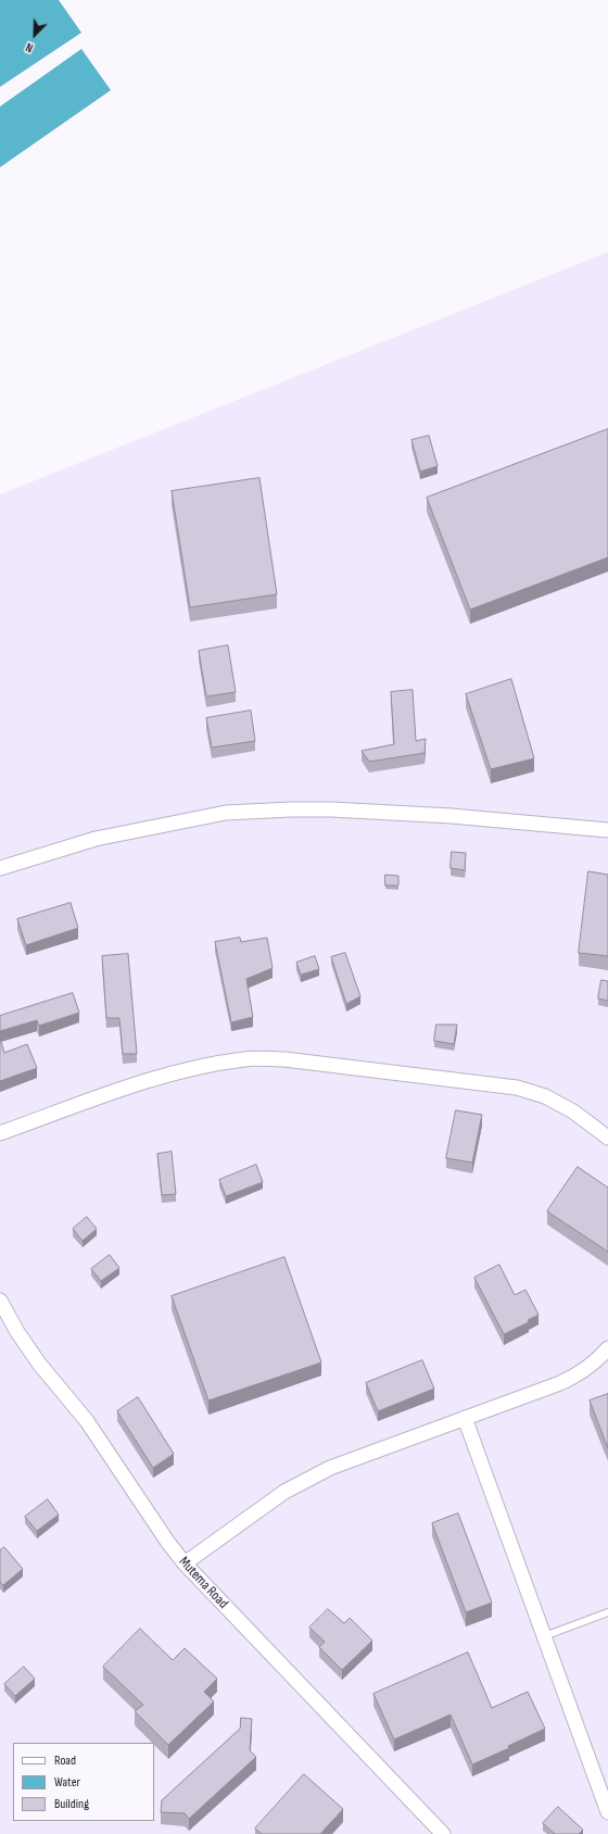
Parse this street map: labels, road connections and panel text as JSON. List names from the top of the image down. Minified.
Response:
{"streets":{"street":["Mutema Road"]},"legend":["Road","Water","Building"],"north":"bottom left"}
